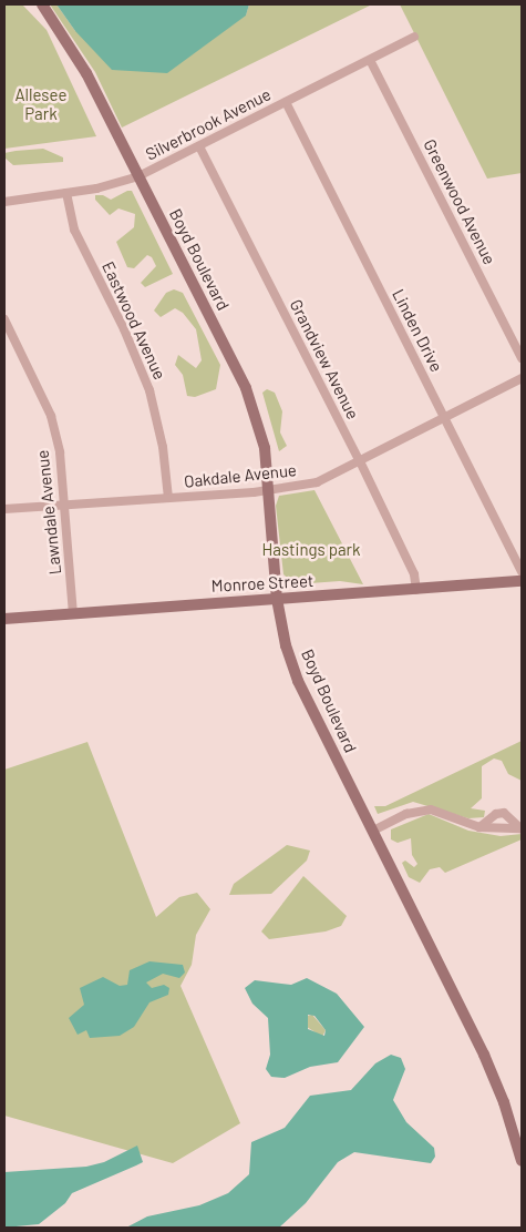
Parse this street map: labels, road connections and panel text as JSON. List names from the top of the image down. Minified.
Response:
{"streets":{"street":["Silverbrook Avenue","Greenwood Avenue","Boyd Boulevard","Eastwood Avenue","Linden Drive","Grandview Avenue","Oakdale Avenue","Lawndale Avenue","Monroe Street"]},"crossings":[["Silverbrook Avenue","Greenwood Avenue"],["Silverbrook Avenue","Boyd Boulevard"],["Silverbrook Avenue","Eastwood Avenue"],["Silverbrook Avenue","Linden Drive"],["Silverbrook Avenue","Grandview Avenue"],["Boyd Boulevard","Oakdale Avenue"],["Boyd Boulevard","Monroe Street"],["Eastwood Avenue","Oakdale Avenue"],["Linden Drive","Oakdale Avenue"],["Grandview Avenue","Oakdale Avenue"],["Grandview Avenue","Monroe Street"],["Oakdale Avenue","Lawndale Avenue"],["Lawndale Avenue","Monroe Street"]],"parks":["Allesee Park","Hastings park"]}
